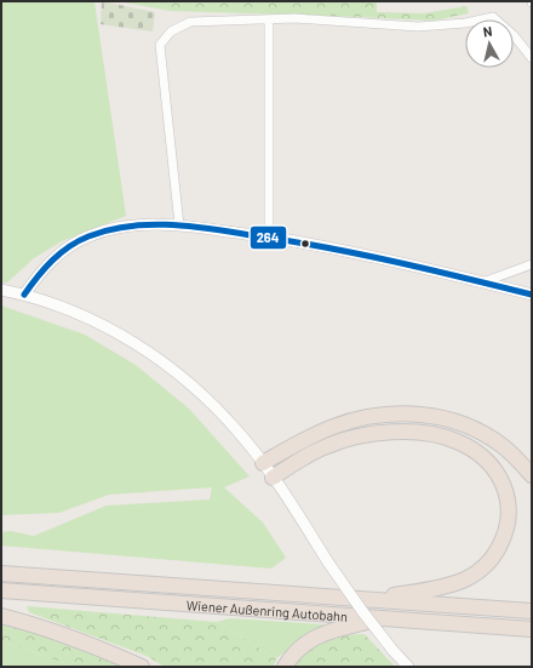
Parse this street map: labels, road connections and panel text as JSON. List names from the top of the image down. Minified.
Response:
{"streets":{"highway":["Wiener Außenring Autobahn"]},"lines":["transit line 264"],"north":"top"}
